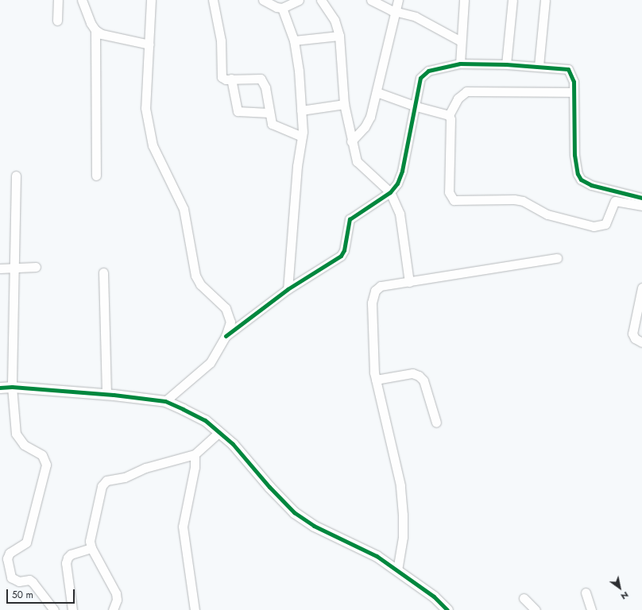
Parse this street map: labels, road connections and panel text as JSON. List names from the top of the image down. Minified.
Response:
{"scale_bar":"50 m","north":"bottom right"}
